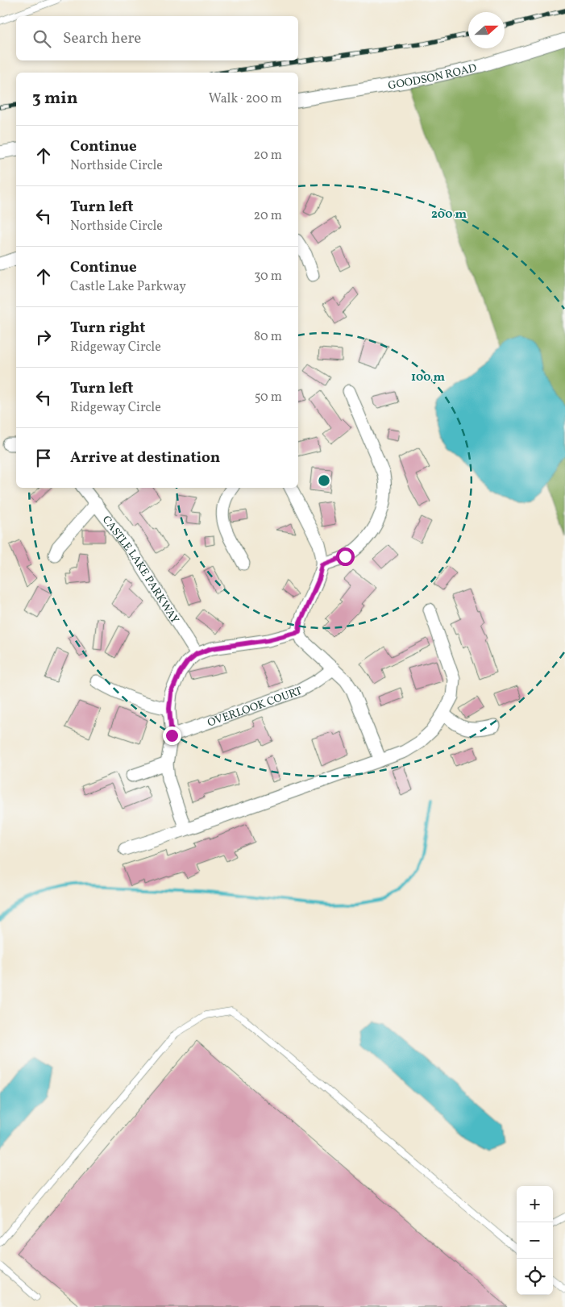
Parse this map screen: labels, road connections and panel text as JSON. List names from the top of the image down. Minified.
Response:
{"streets":{"street":["GOODSON ROAD","CASTLE LAKE PARKWAY","OVERLOOK COURT"]},"north":"right","page":{"search":"Search here","heading":["3 min","Walk · 200 m"],"list":[["Continue","Northside Circle","20 m"],["Turn left","Northside Circle","20 m"],["Continue","Castle Lake Parkway","30 m"],["Turn right","Ridgeway Circle","80 m"],["Turn left","Ridgeway Circle","50 m"],"Arrive at destination"],"map_buttons":["+","−"]},"rings":["200 m","100 m"]}
